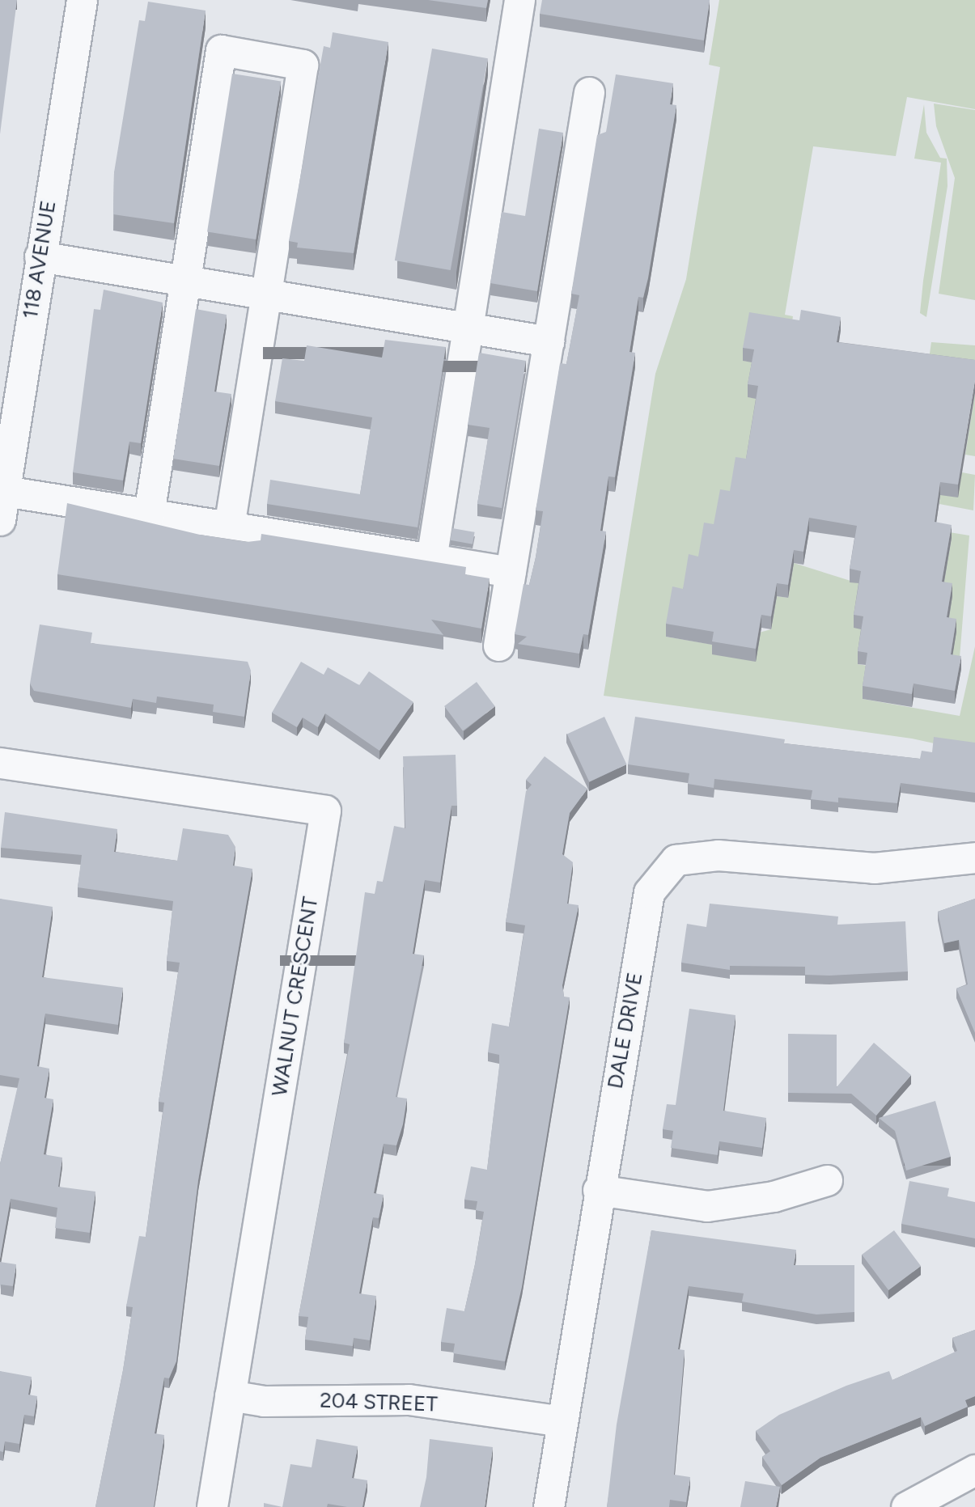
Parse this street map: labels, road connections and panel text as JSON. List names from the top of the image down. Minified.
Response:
{"streets":{"street":["118 AVENUE","WALNUT CRESCENT","DALE DRIVE","204 STREET"]},"crossings":[["WALNUT CRESCENT","204 STREET"],["DALE DRIVE","204 STREET"]]}
